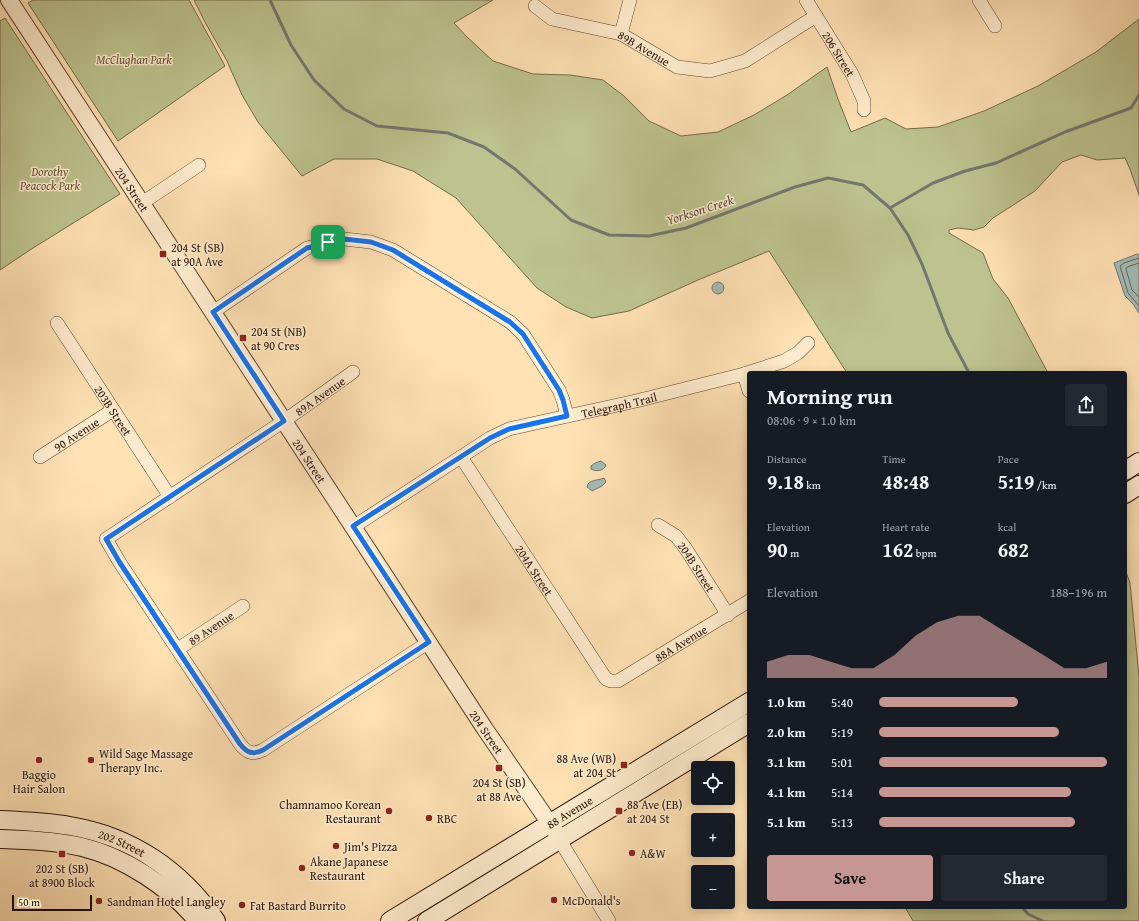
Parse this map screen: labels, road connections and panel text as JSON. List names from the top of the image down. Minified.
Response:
{"streets":{"main road":["88 Avenue","202 Street"],"street":["89B Avenue","206 Street","204 Street","89A Avenue","Telegraph Trail","203B Street","90 Avenue","204B Street","204A Street","89 Avenue","88A Avenue"]},"crossings":[["89B Avenue","206 Street"],["204 Street","89A Avenue"],["204 Street","Telegraph Trail"],["204 Street","88 Avenue"],["89A Avenue","203B Street"],["89A Avenue","89 Avenue"],["Telegraph Trail","204A Street"],["203B Street","90 Avenue"],["204B Street","88A Avenue"],["204A Street","88A Avenue"]],"water":["Yorkson Creek"],"parks":["McClughan Park","Dorothy Peacock Park"],"places":{"transit":["204 St (SB) at 90A Ave","204 St (NB) at 90 Cres","88 Ave (WB) at 204 St","204 St (SB) at 88 Ave","88 Ave (EB) at 204 St","202 St (SB) at 8900 Block"],"other":["Baggio Hair Salon","Wild Sage Massage Therapy Inc.","Chamnamoo Korean Restaurant","RBC","Jim's Pizza","A&W","Akane Japanese Restaurant","McDonald's","Sandman Hotel Langley","Fat Bastard Burrito"]},"scale_bar":"50 m","page":{"heading":["Morning run","08:06 · 9 × 1.0 km"],"stats":[["Distance","9.18 km"],["Time","48:48"],["Pace","5:19 /km"],["Elevation","90 m"],["Heart rate","162 bpm"],["kcal","682"]],"chart":["Elevation","188–196 m"],"list":[{"name":"1.0 km","note":"5:40"},{"name":"2.0 km","note":"5:19"},{"name":"3.1 km","note":"5:01"},{"name":"4.1 km","note":"5:14"},{"name":"5.1 km","note":"5:13"}],"map_buttons":["+","−"],"buttons":["Save","Share"],"scale":"50 m"}}
